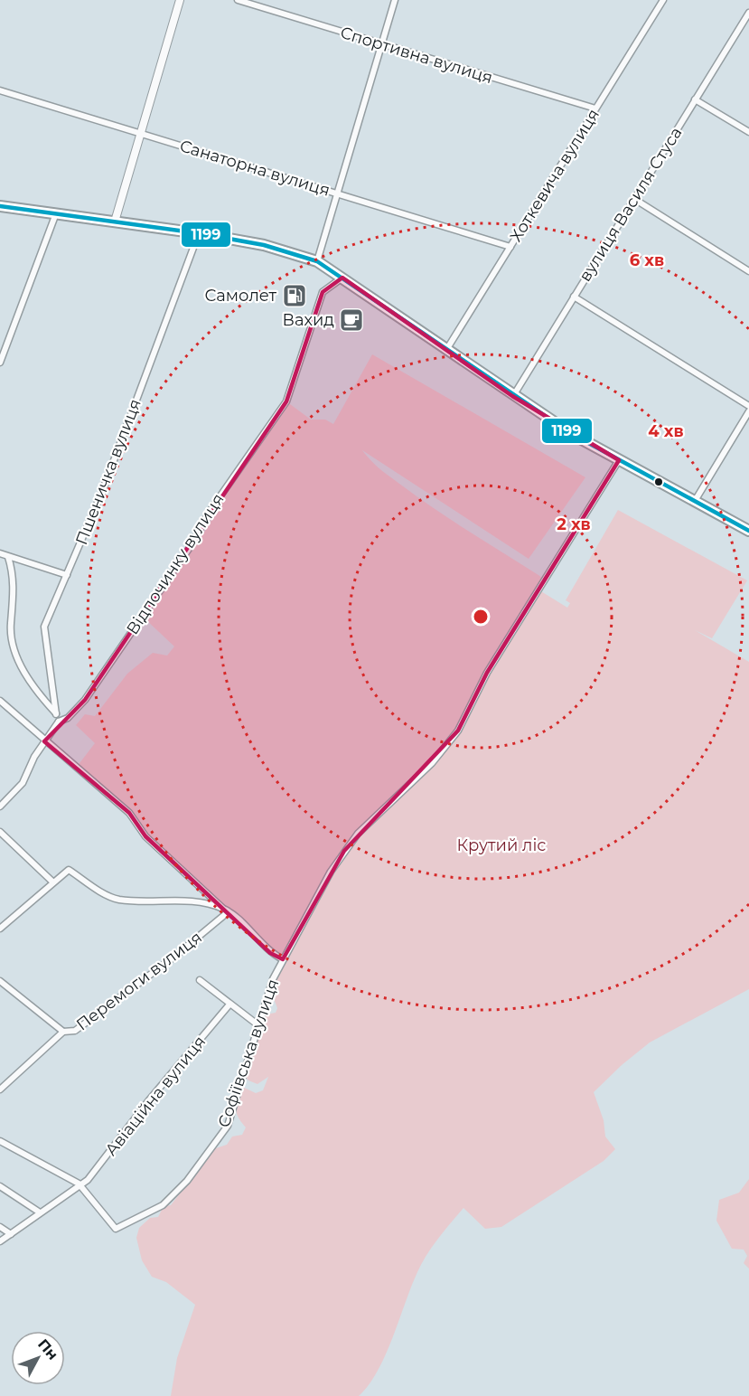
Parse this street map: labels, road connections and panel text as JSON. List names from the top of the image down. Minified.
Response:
{"streets":{"street":["Спортивна вулиця","Санаторна вулиця","Хоткевича вулиця","вулиця Василя Стуса","Пшеничка вулиця","Відпочинку вулиця","Перемоги вулиця","Софіївська вулиця","Авіаційна вулиця"]},"crossings":[["Спортивна вулиця","Хоткевича вулиця"],["Санаторна вулиця","Хоткевича вулиця"],["Софіївська вулиця","Авіаційна вулиця"]],"parks":["Крутий ліс"],"places":{"fuel station":["Самолет"],"cafe":["Вахид"]},"lines":["transit line 1199"],"north":"top right","rings":["6 хв","4 хв","2 хв"]}
